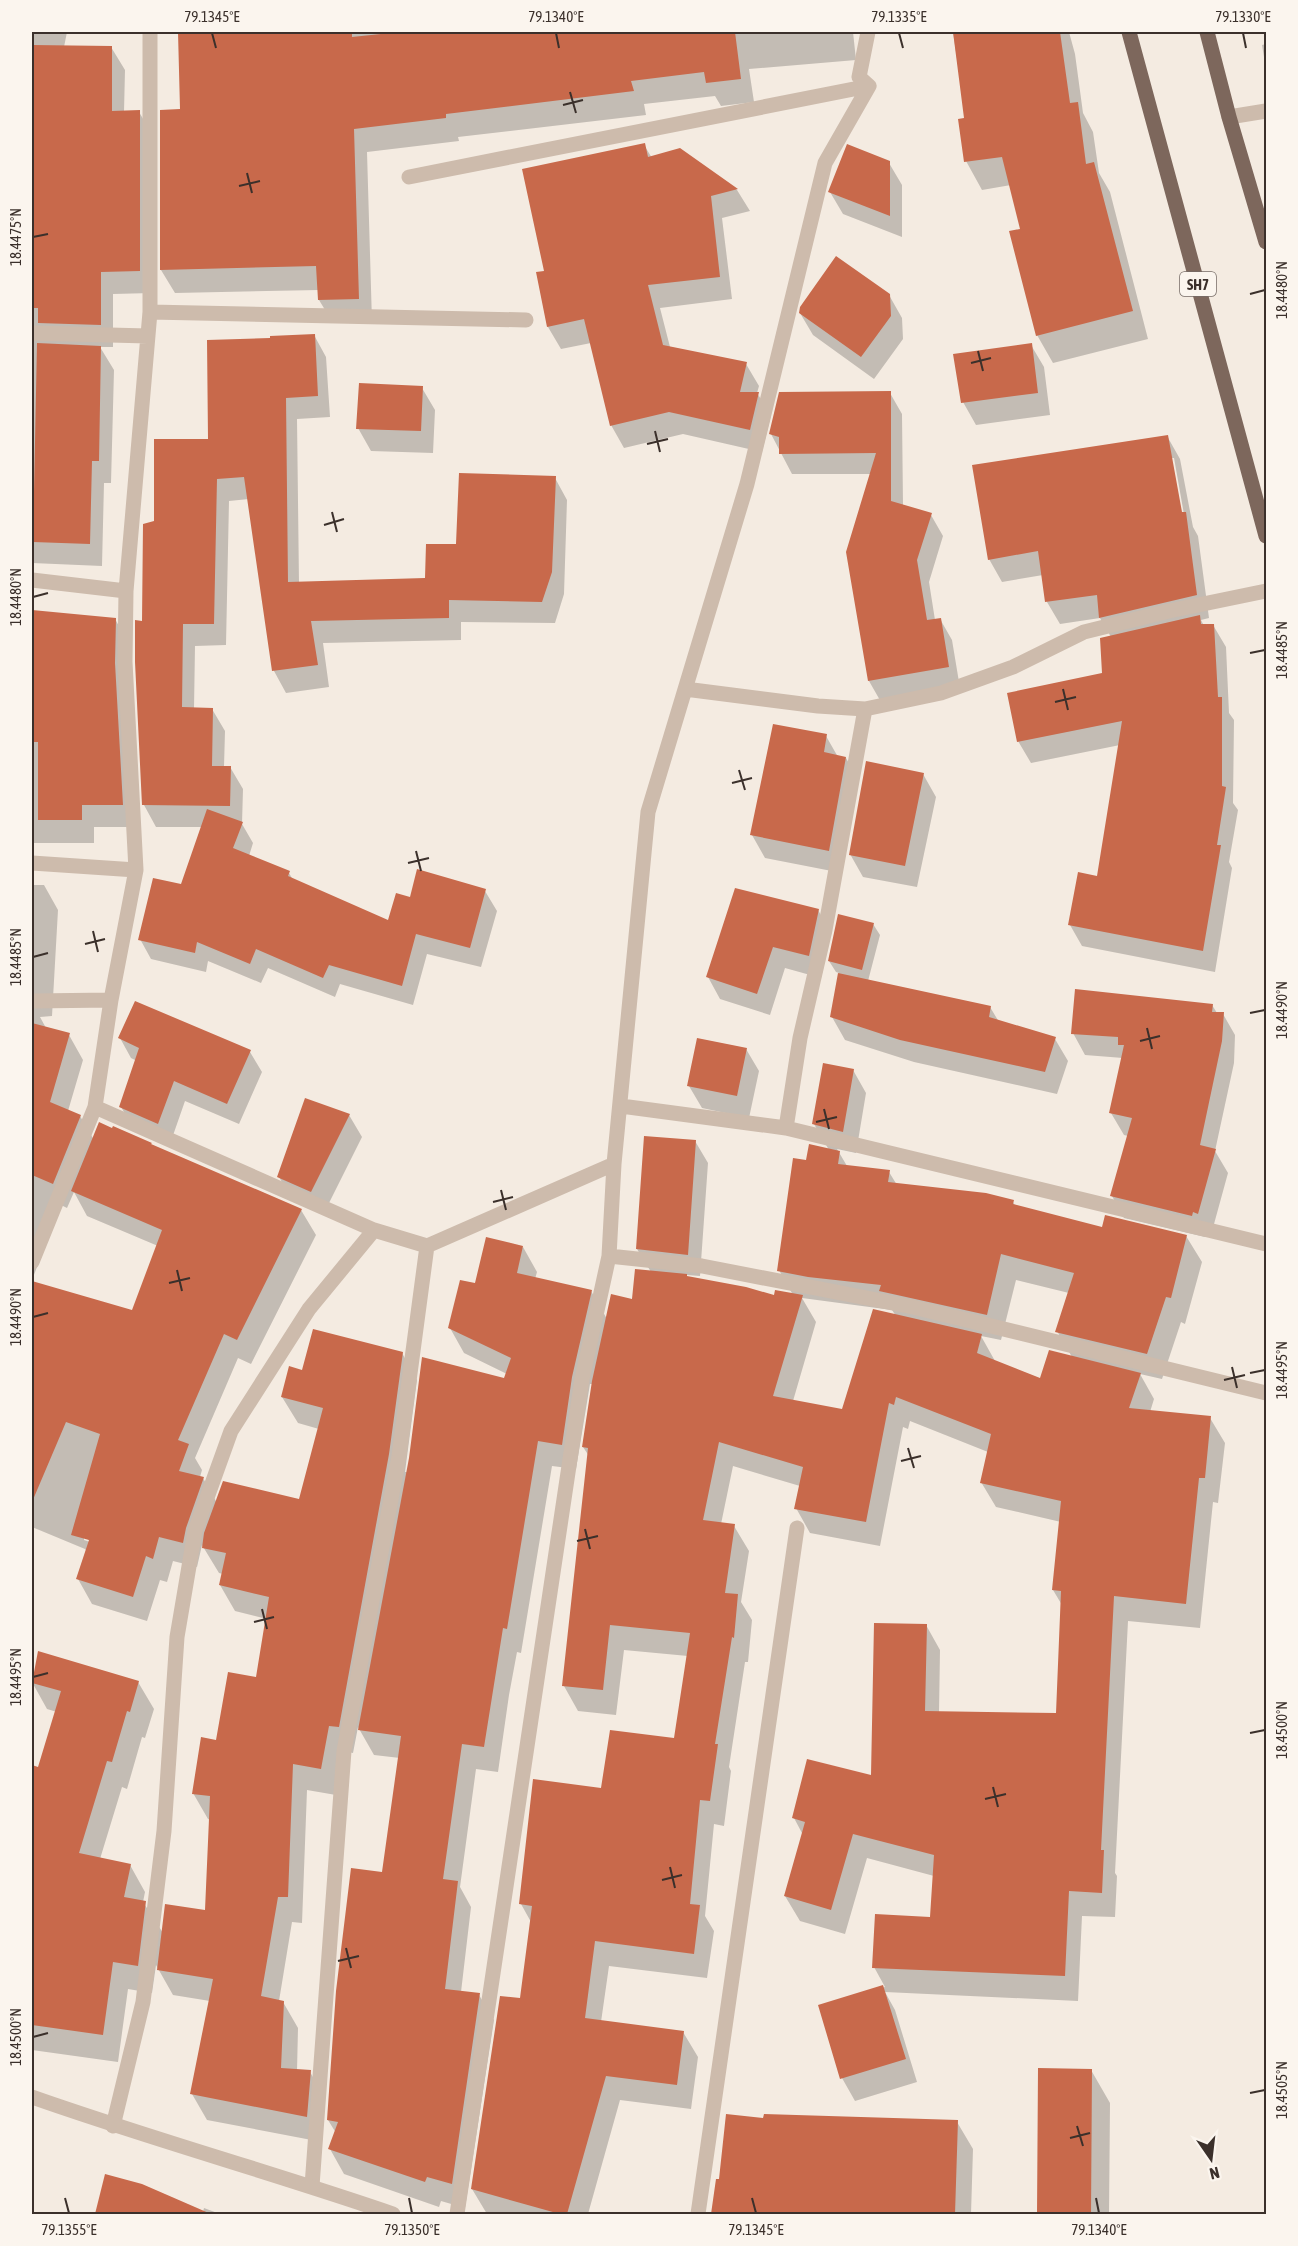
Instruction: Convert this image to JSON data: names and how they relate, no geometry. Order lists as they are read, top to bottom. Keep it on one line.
{"streets":{"main road":["SH7"]},"north":"bottom","coordinates":["79.1345°E","79.1340°E","79.1335°E","79.1330°E","18.4475°N","18.4480°N","18.4485°N","18.4490°N","18.4495°N","18.4500°N","18.4505°N","79.1355°E","79.1350°E"]}
